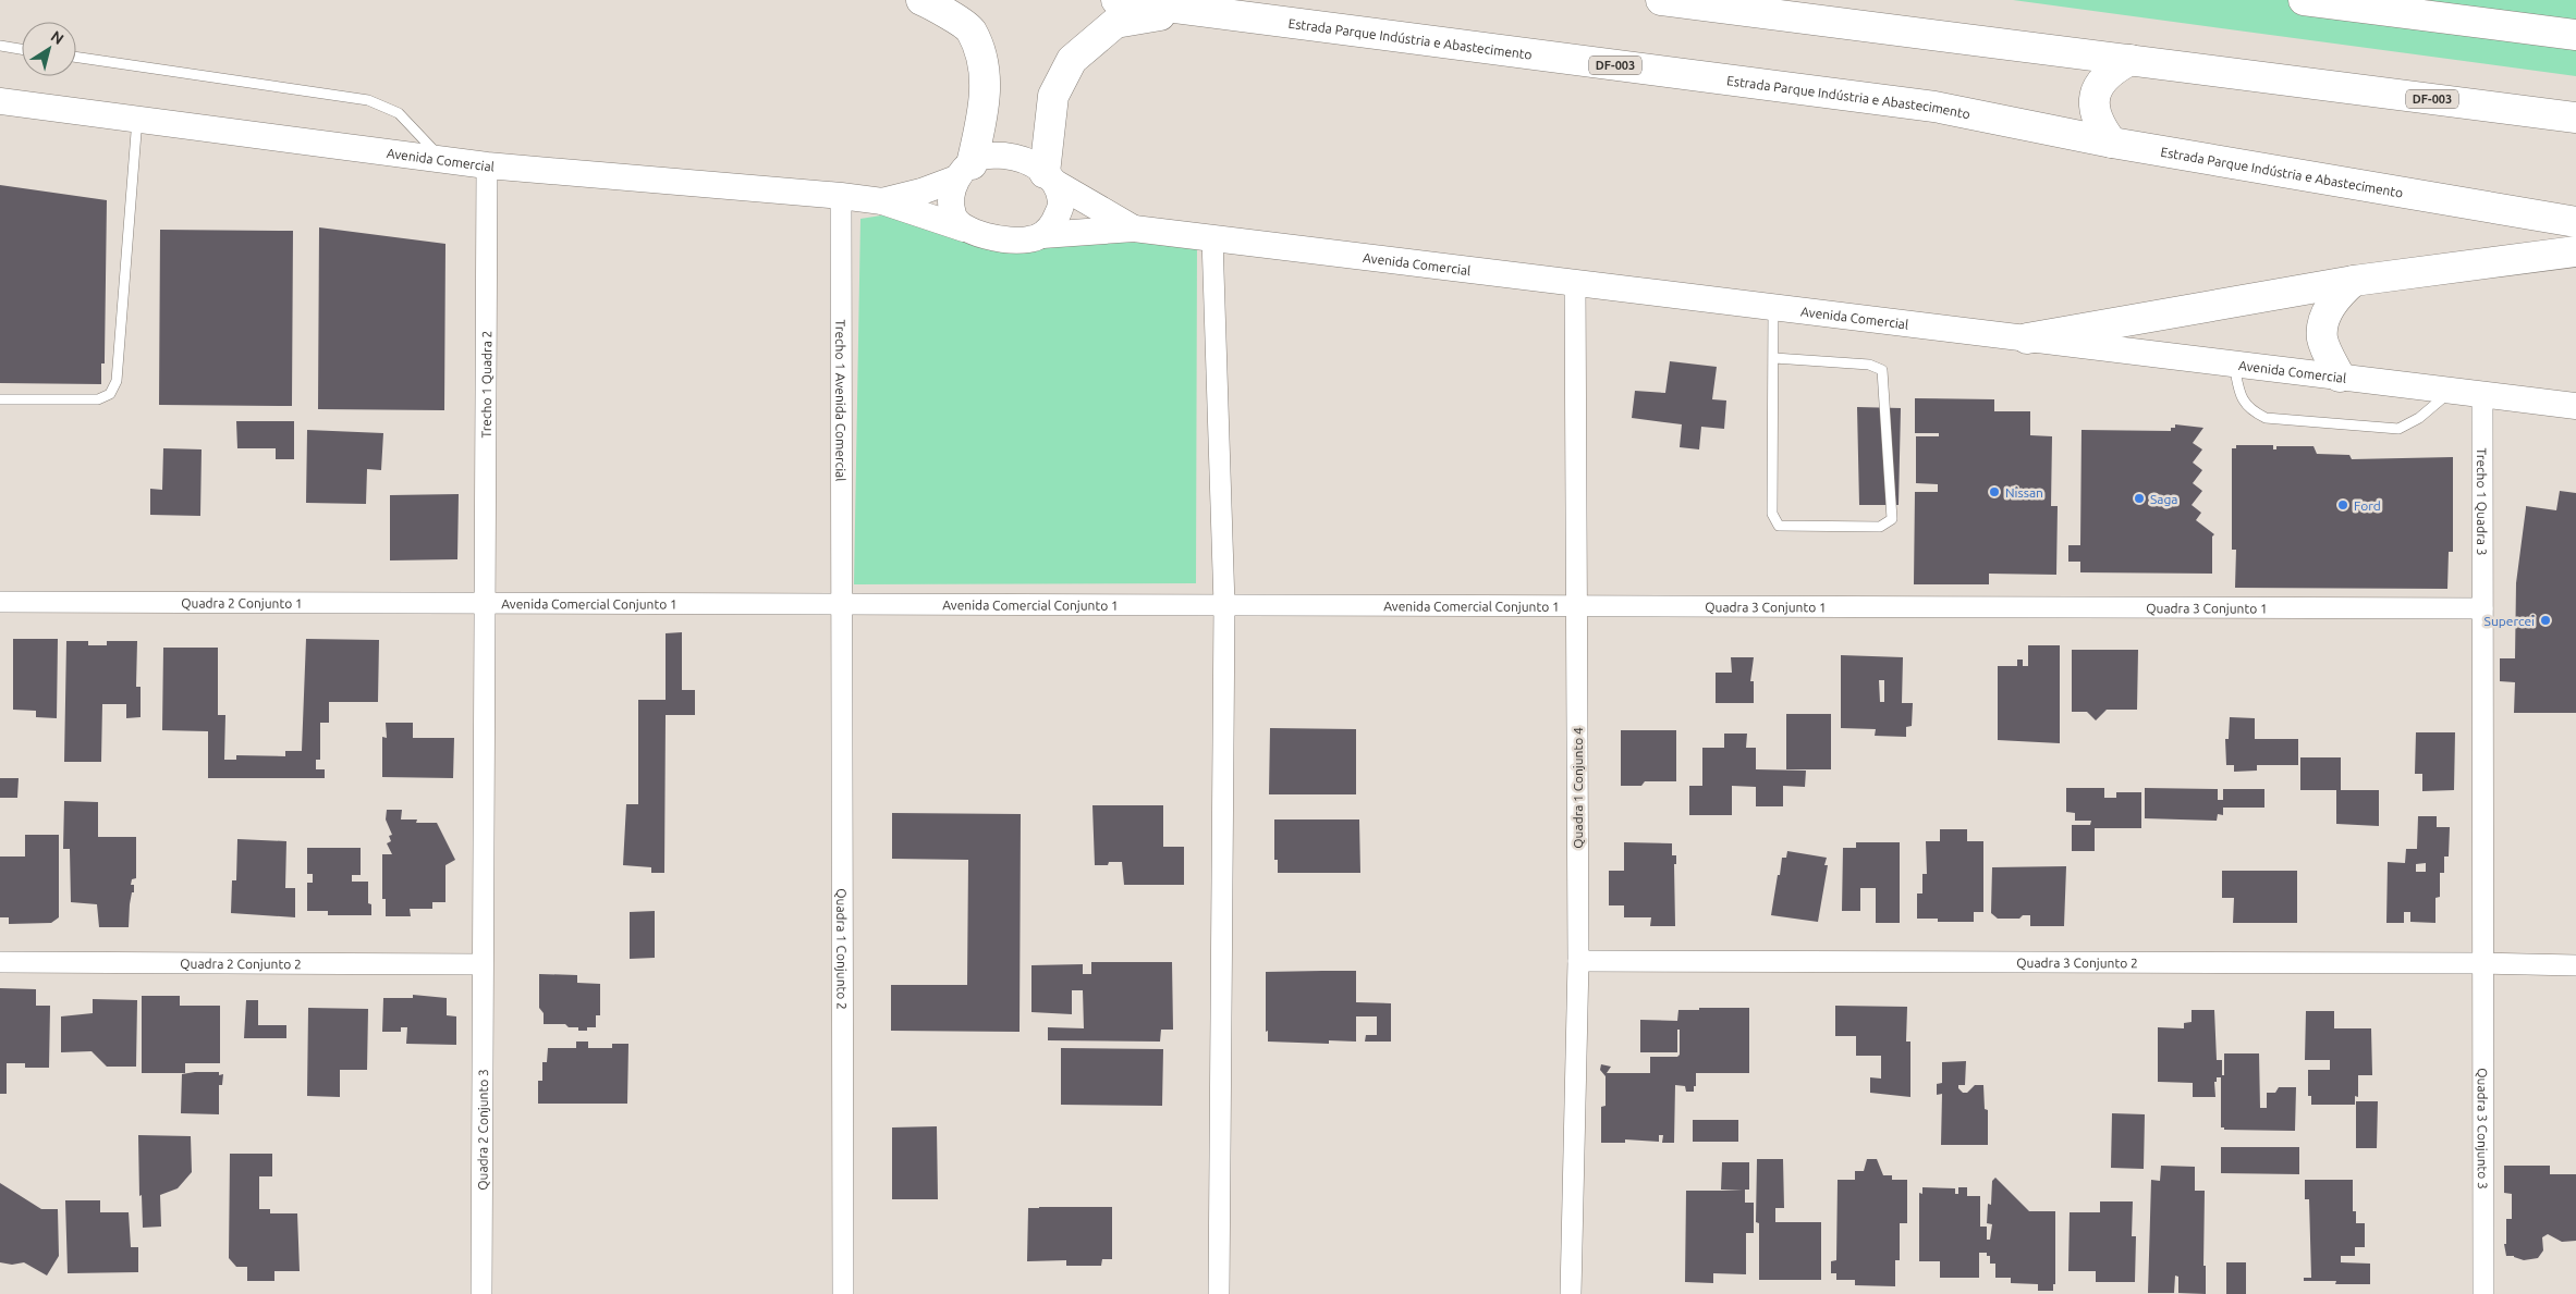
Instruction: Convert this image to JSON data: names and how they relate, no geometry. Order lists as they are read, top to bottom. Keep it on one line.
{"streets":{"main road":["Estrada Parque Indústria e Abastecimento","DF-003"],"street":["Avenida Comercial","Trecho 1 Quadra 2","Trecho 1 Avenida Comercial","Trecho 1 Quadra 3","Quadra 2 Conjunto 1","Avenida Comercial Conjunto 1","Quadra 3 Conjunto 1","Quadra 1 Conjunto 4","Quadra 1 Conjunto 2","Quadra 3 Conjunto 2","Quadra 2 Conjunto 2","Quadra 3 Conjunto 3","Quadra 2 Conjunto 3"]},"crossings":[["Avenida Comercial","Trecho 1 Quadra 2"],["Avenida Comercial","Trecho 1 Avenida Comercial"],["Avenida Comercial","Trecho 1 Quadra 3"],["Avenida Comercial","Quadra 1 Conjunto 4"],["Trecho 1 Quadra 2","Quadra 2 Conjunto 1"],["Trecho 1 Quadra 2","Avenida Comercial Conjunto 1"],["Trecho 1 Quadra 2","Quadra 2 Conjunto 2"],["Trecho 1 Quadra 2","Quadra 2 Conjunto 3"],["Trecho 1 Avenida Comercial","Avenida Comercial Conjunto 1"],["Trecho 1 Avenida Comercial","Quadra 1 Conjunto 2"],["Trecho 1 Quadra 3","Quadra 3 Conjunto 1"],["Quadra 2 Conjunto 1","Avenida Comercial Conjunto 1"],["Avenida Comercial Conjunto 1","Quadra 3 Conjunto 1"],["Avenida Comercial Conjunto 1","Quadra 1 Conjunto 4"],["Avenida Comercial Conjunto 1","Quadra 1 Conjunto 2"],["Quadra 3 Conjunto 1","Quadra 1 Conjunto 4"],["Quadra 1 Conjunto 4","Quadra 3 Conjunto 2"],["Quadra 3 Conjunto 2","Quadra 3 Conjunto 3"],["Quadra 2 Conjunto 2","Quadra 2 Conjunto 3"]],"places":["Nissan","Saga","Ford","Supercei"],"north":"top right"}
